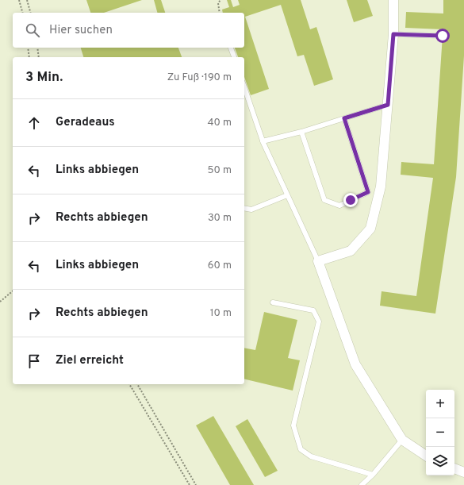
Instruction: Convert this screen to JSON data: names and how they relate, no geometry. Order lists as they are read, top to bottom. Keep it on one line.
{"page":{"search":"Hier suchen","heading":["3 Min.","Zu Fuß · 190 m"],"list":[["Geradeaus","40 m"],["Links abbiegen","50 m"],["Rechts abbiegen","30 m"],["Links abbiegen","60 m"],["Rechts abbiegen","10 m"],"Ziel erreicht"],"map_buttons":["+","−"]}}
